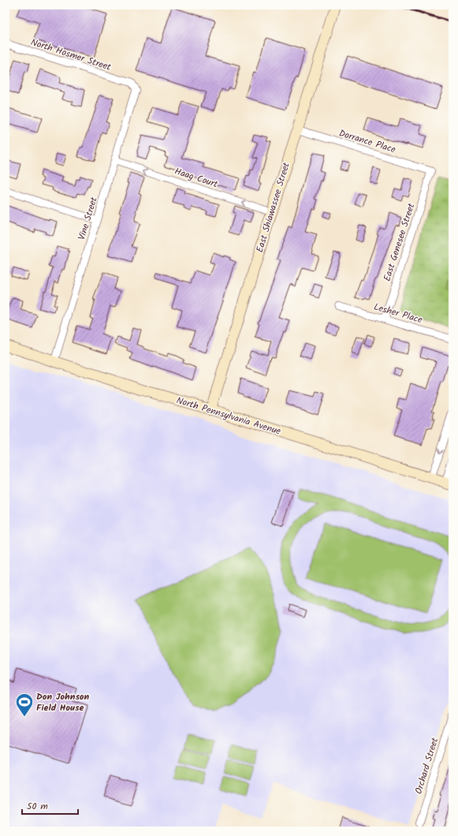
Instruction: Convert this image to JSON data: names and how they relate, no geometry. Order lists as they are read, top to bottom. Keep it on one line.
{"streets":{"main road":["East Shiawassee Street","North Pennsylvania Avenue"],"street":["North Hosmer Street","Dorrance Place","Haag Court","Vine Street","East Genesee Street","Lesher Place","Orchard Street"]},"crossings":[["North Hosmer Street","Vine Street"],["Dorrance Place","East Shiawassee Street"],["Dorrance Place","East Genesee Street"],["Haag Court","East Shiawassee Street"],["Haag Court","Vine Street"],["East Shiawassee Street","North Pennsylvania Avenue"],["Vine Street","North Pennsylvania Avenue"],["East Genesee Street","Lesher Place"]],"one_way":["Haag Court"],"places":{"sports":["Don Johnson Field House"]},"scale_bar":"50 m"}
